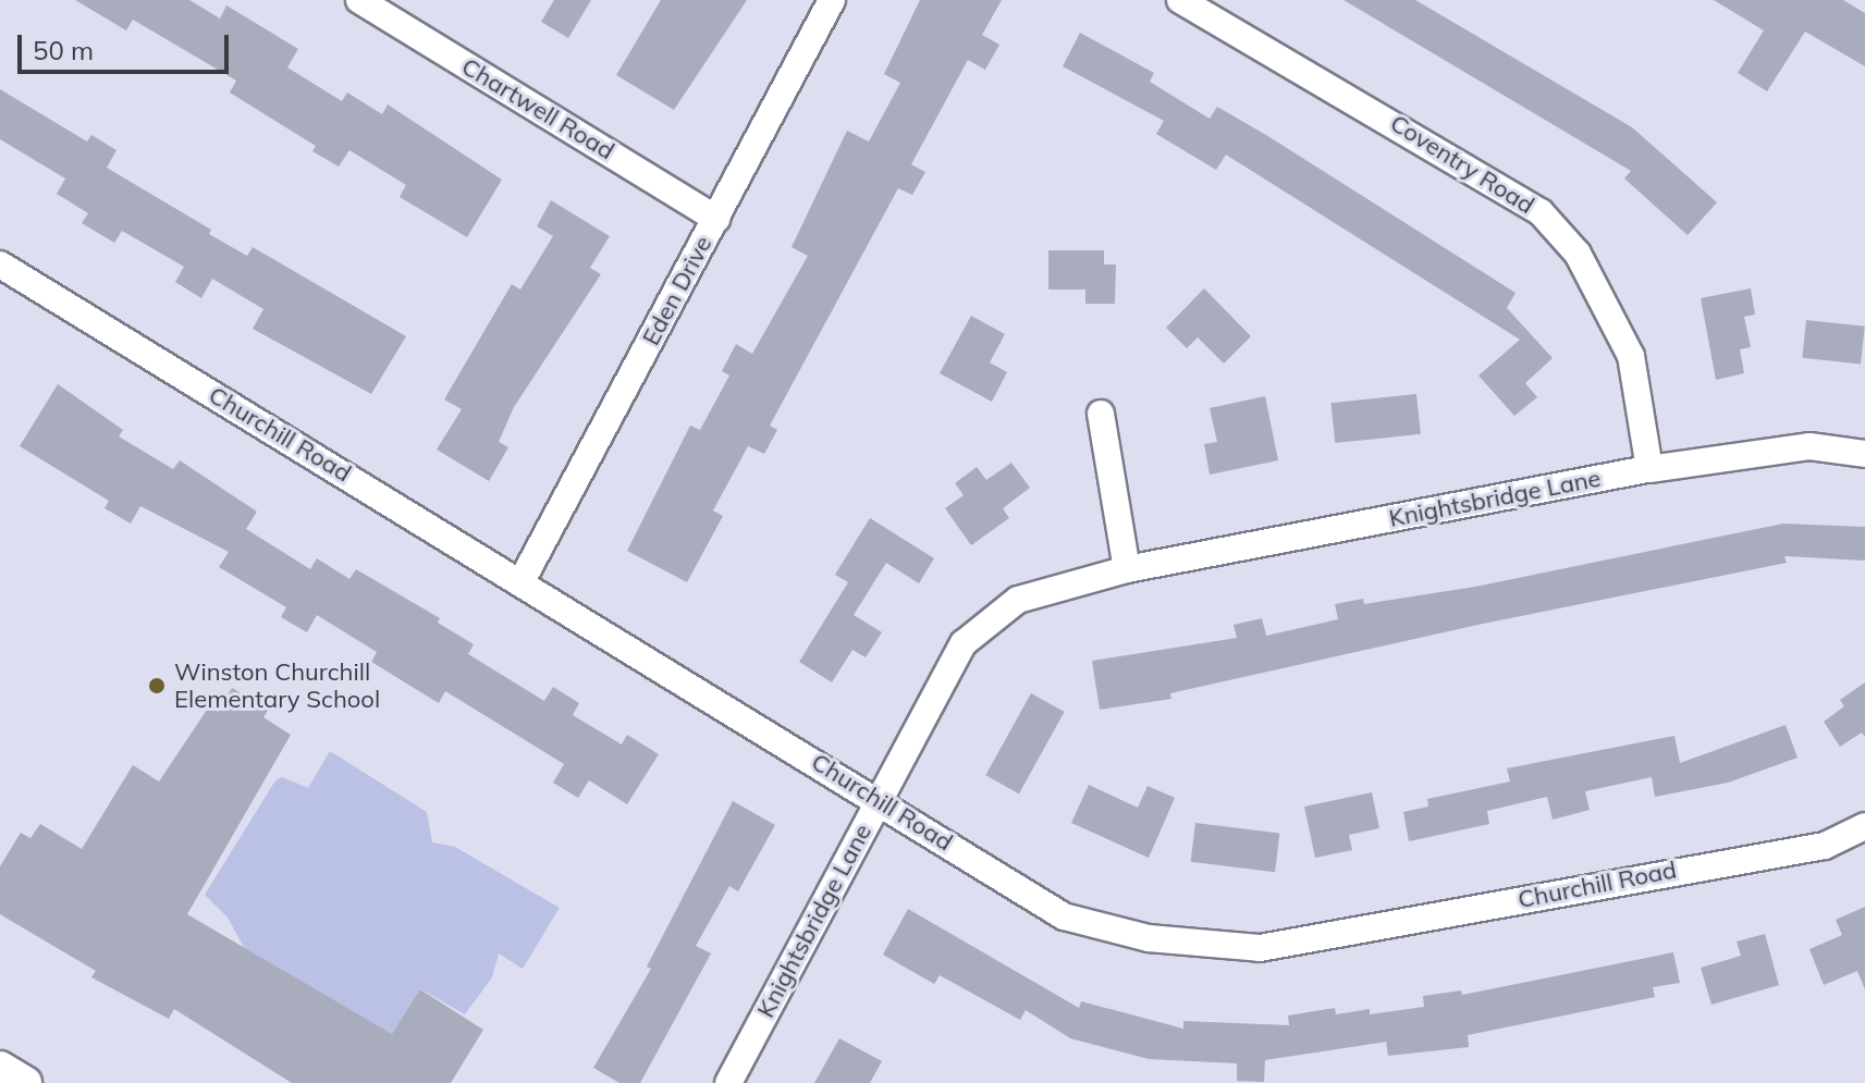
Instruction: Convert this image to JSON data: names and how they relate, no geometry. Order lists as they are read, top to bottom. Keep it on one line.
{"streets":{"street":["Chartwell Road","Coventry Road","Eden Drive","Churchill Road","Knightsbridge Lane"]},"crossings":[["Chartwell Road","Eden Drive"],["Coventry Road","Knightsbridge Lane"],["Eden Drive","Churchill Road"],["Churchill Road","Knightsbridge Lane"]],"places":["Winston Churchill Elementary School"],"scale_bar":"50 m"}
